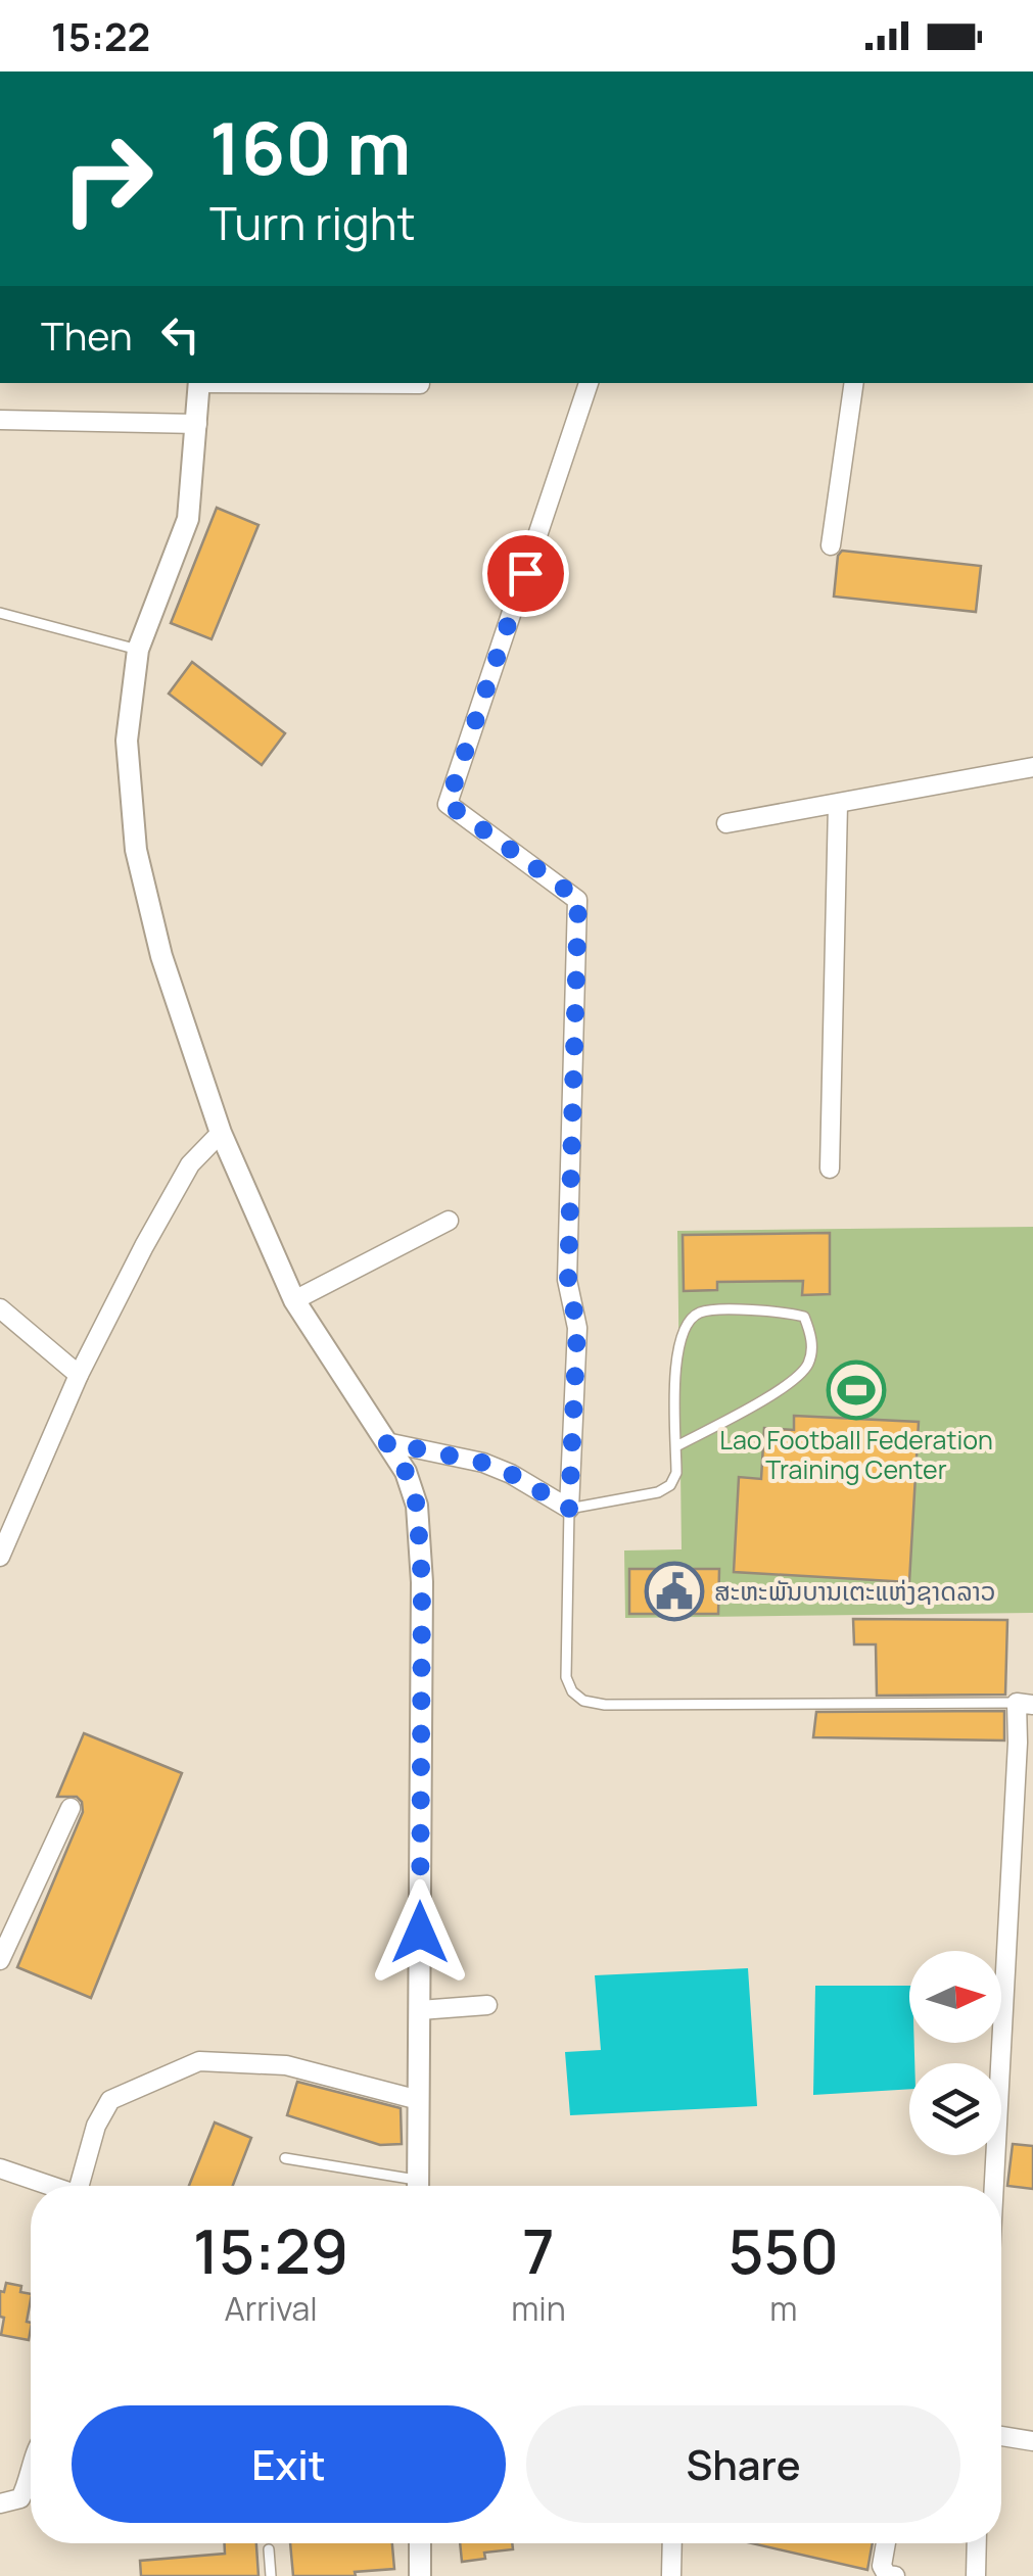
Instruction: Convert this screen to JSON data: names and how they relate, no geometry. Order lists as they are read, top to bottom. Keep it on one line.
{"places":{"sports":["Lao Football Federation Training Center"],"public building":["ສະຫະພັນບານເຕະແຫ່ງຊາດລາວ"]},"north":"right","page":{"status":"15:22","turn":["160 m","Turn right"],"then":"Then","eta":["15:29","Arrival","7","min","550","m"],"buttons":["Exit","Share"]}}
